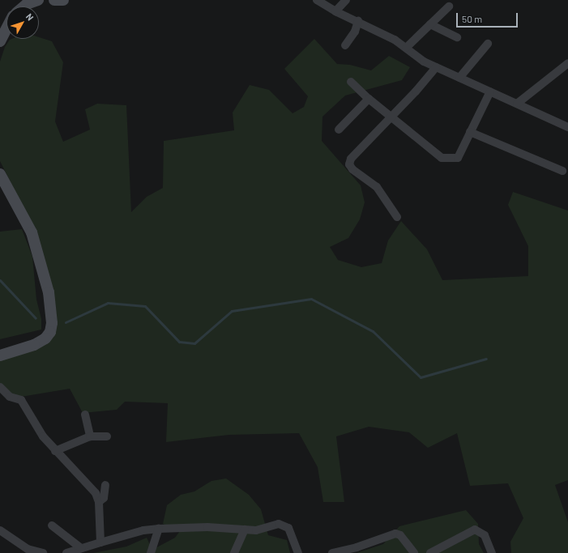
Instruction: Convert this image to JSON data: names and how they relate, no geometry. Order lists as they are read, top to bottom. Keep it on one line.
{"scale_bar":"50 m","north":"top right"}
